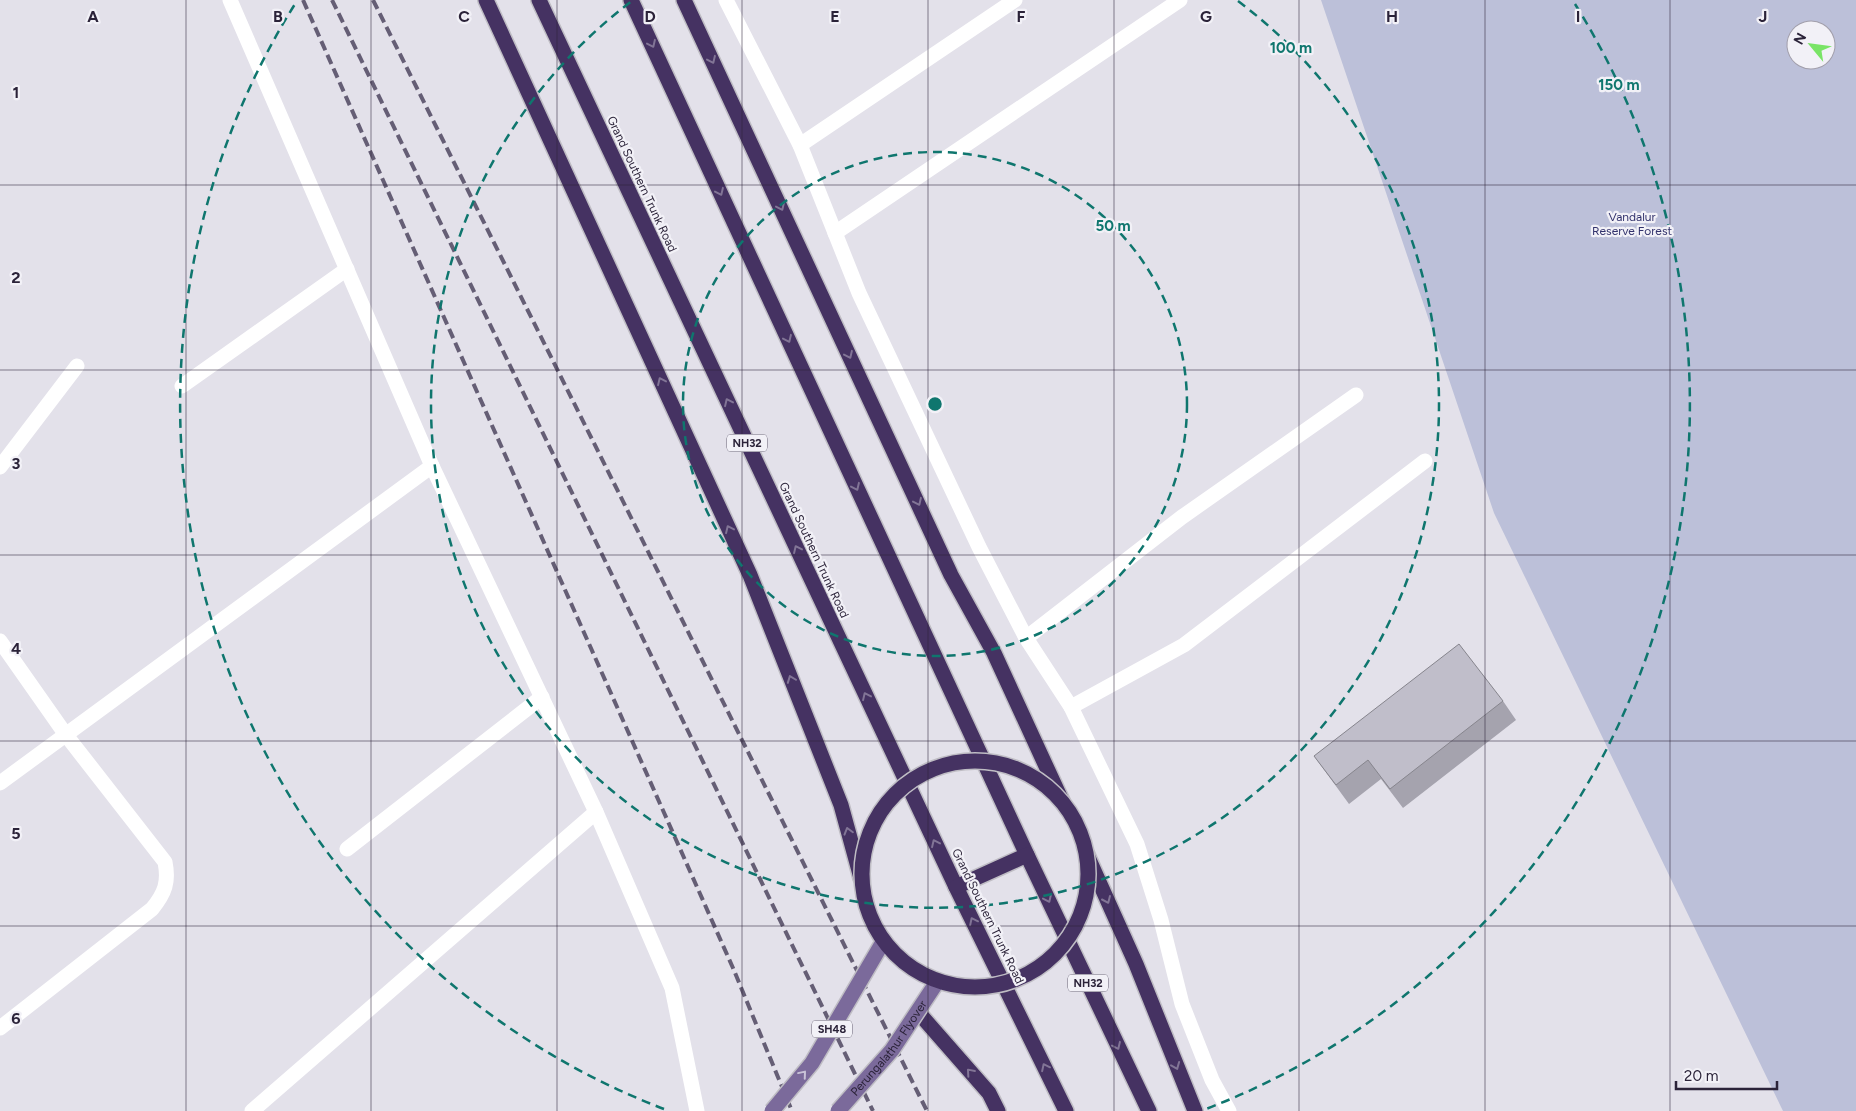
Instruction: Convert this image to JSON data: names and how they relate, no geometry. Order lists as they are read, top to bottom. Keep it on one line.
{"streets":{"highway":["Grand Southern Trunk Road","NH32"],"main road":["SH48","Perungalathur Flyover"]},"parks":["Vandalur Reserve Forest"],"scale_bar":"20 m","north":"top left","grid":{"columns":["A","B","C","D","E","F","G","H","I","J"],"rows":["1","2","3","4","5","6"]},"rings":["100 m","150 m","50 m"]}
